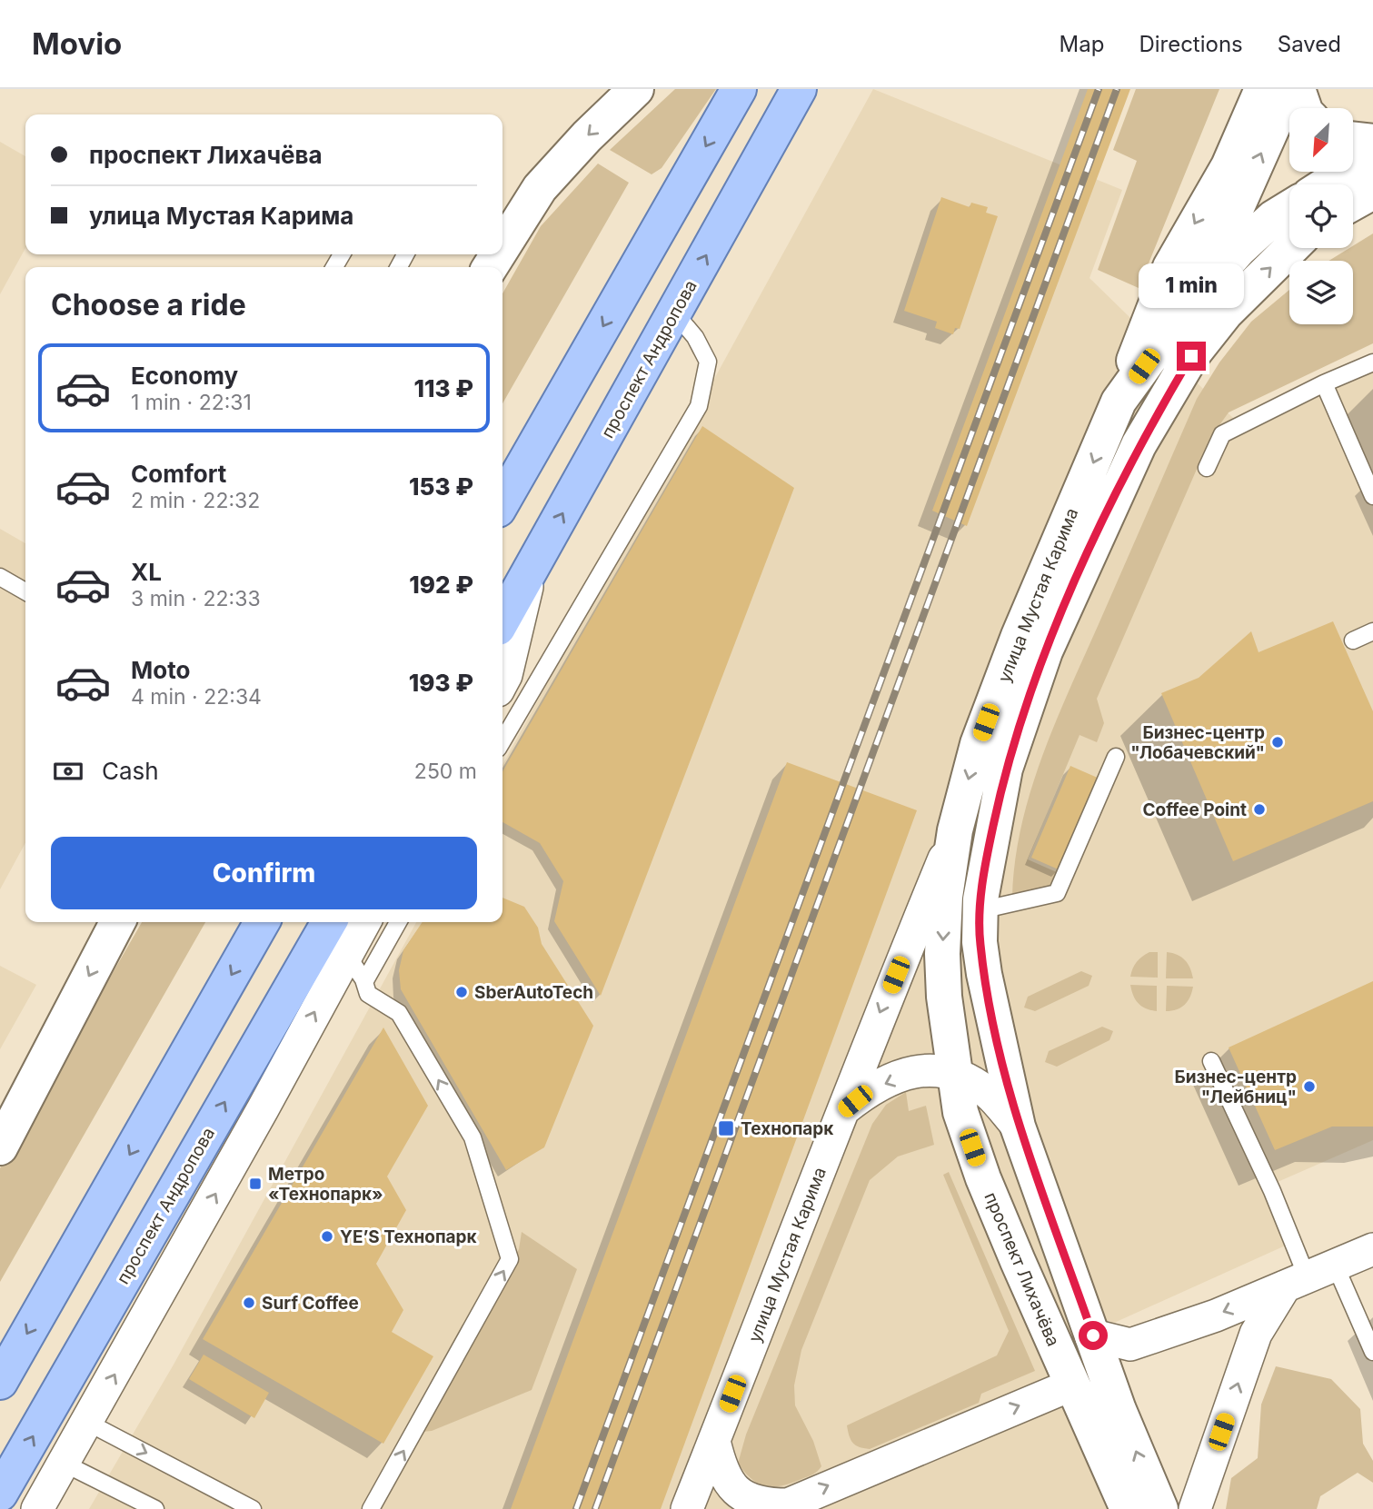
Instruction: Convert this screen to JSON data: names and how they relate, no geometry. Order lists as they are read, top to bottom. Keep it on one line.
{"streets":{"main road":["проспект Андропова"],"street":["улица Мустая Карима","проспект Лихачёва"]},"crossings":[["улица Мустая Карима","проспект Лихачёва"]],"places":{"other":["Бизнес-центр \"Лобачевский\"","Coffee Point","SberAutoTech","Бизнес-центр \"Лейбниц\"","YE’S Технопарк","Surf Coffee"],"transit":["Технопарк","Метро «Технопарк»"]},"north":"bottom left","page":{"header":"Movio","nav":["Map","Directions","Saved"],"banner":["проспект Лихачёва","улица Мустая Карима"],"bubble":"1 min","heading":"Choose a ride","list":[{"name":"Economy","note":"1 min · 22:31","value":"113 ₽"},{"name":"Comfort","note":"2 min · 22:32","value":"153 ₽"},{"name":"XL","note":"3 min · 22:33","value":"192 ₽"},{"name":"Moto","note":"4 min · 22:34","value":"193 ₽"}],"pay":["Cash","250 m"],"buttons":"Confirm"}}
